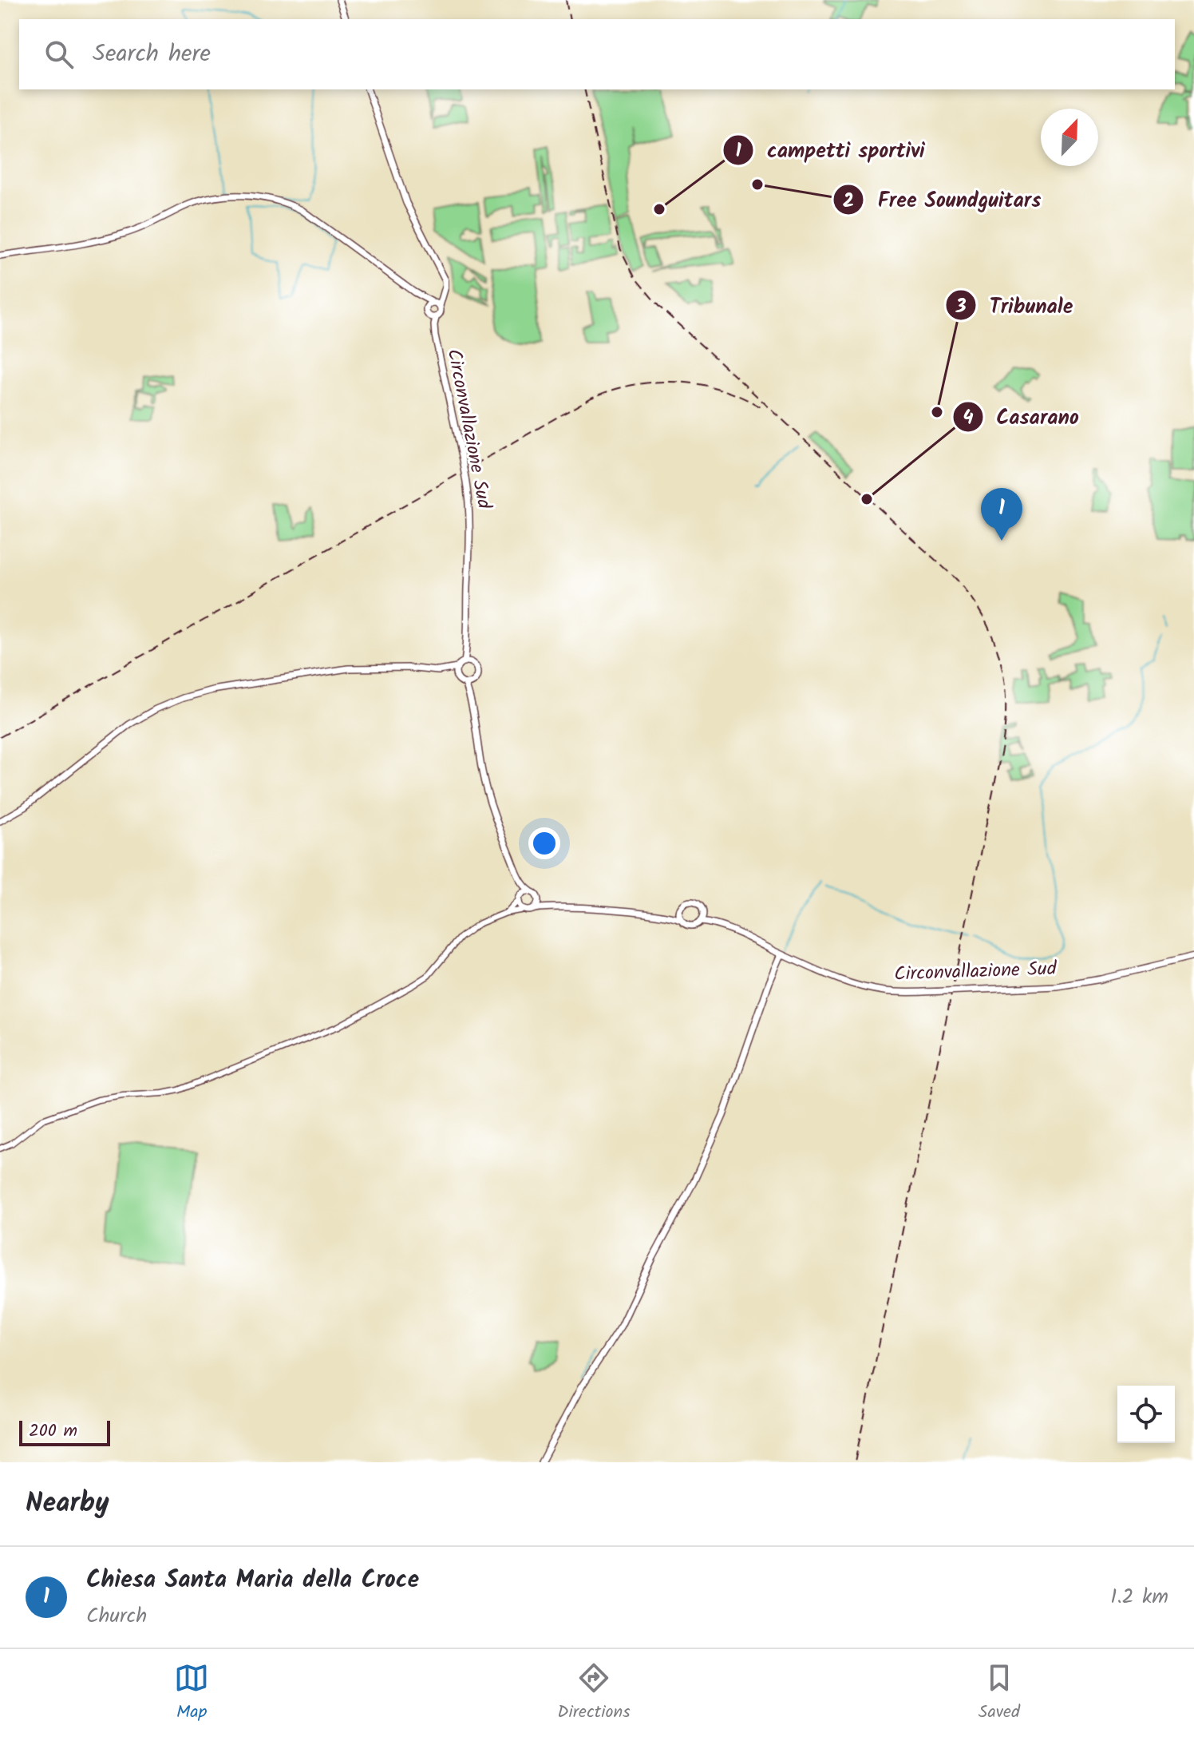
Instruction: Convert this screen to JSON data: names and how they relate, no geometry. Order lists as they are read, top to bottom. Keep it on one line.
{"streets":{"main road":["Circonvallazione Sud"]},"places":["Free Soundguitars","campetti sportivi","Tribunale","Casarano"],"scale_bar":"200 m","north":"top right","page":{"search":"Search here","pins":"1","scale":"200 m","heading":"Nearby","list":[{"mark":"1","name":"Chiesa Santa Maria della Croce","note":"Church","value":"1.2 km"}],"nav":["Map","Directions","Saved"]}}
